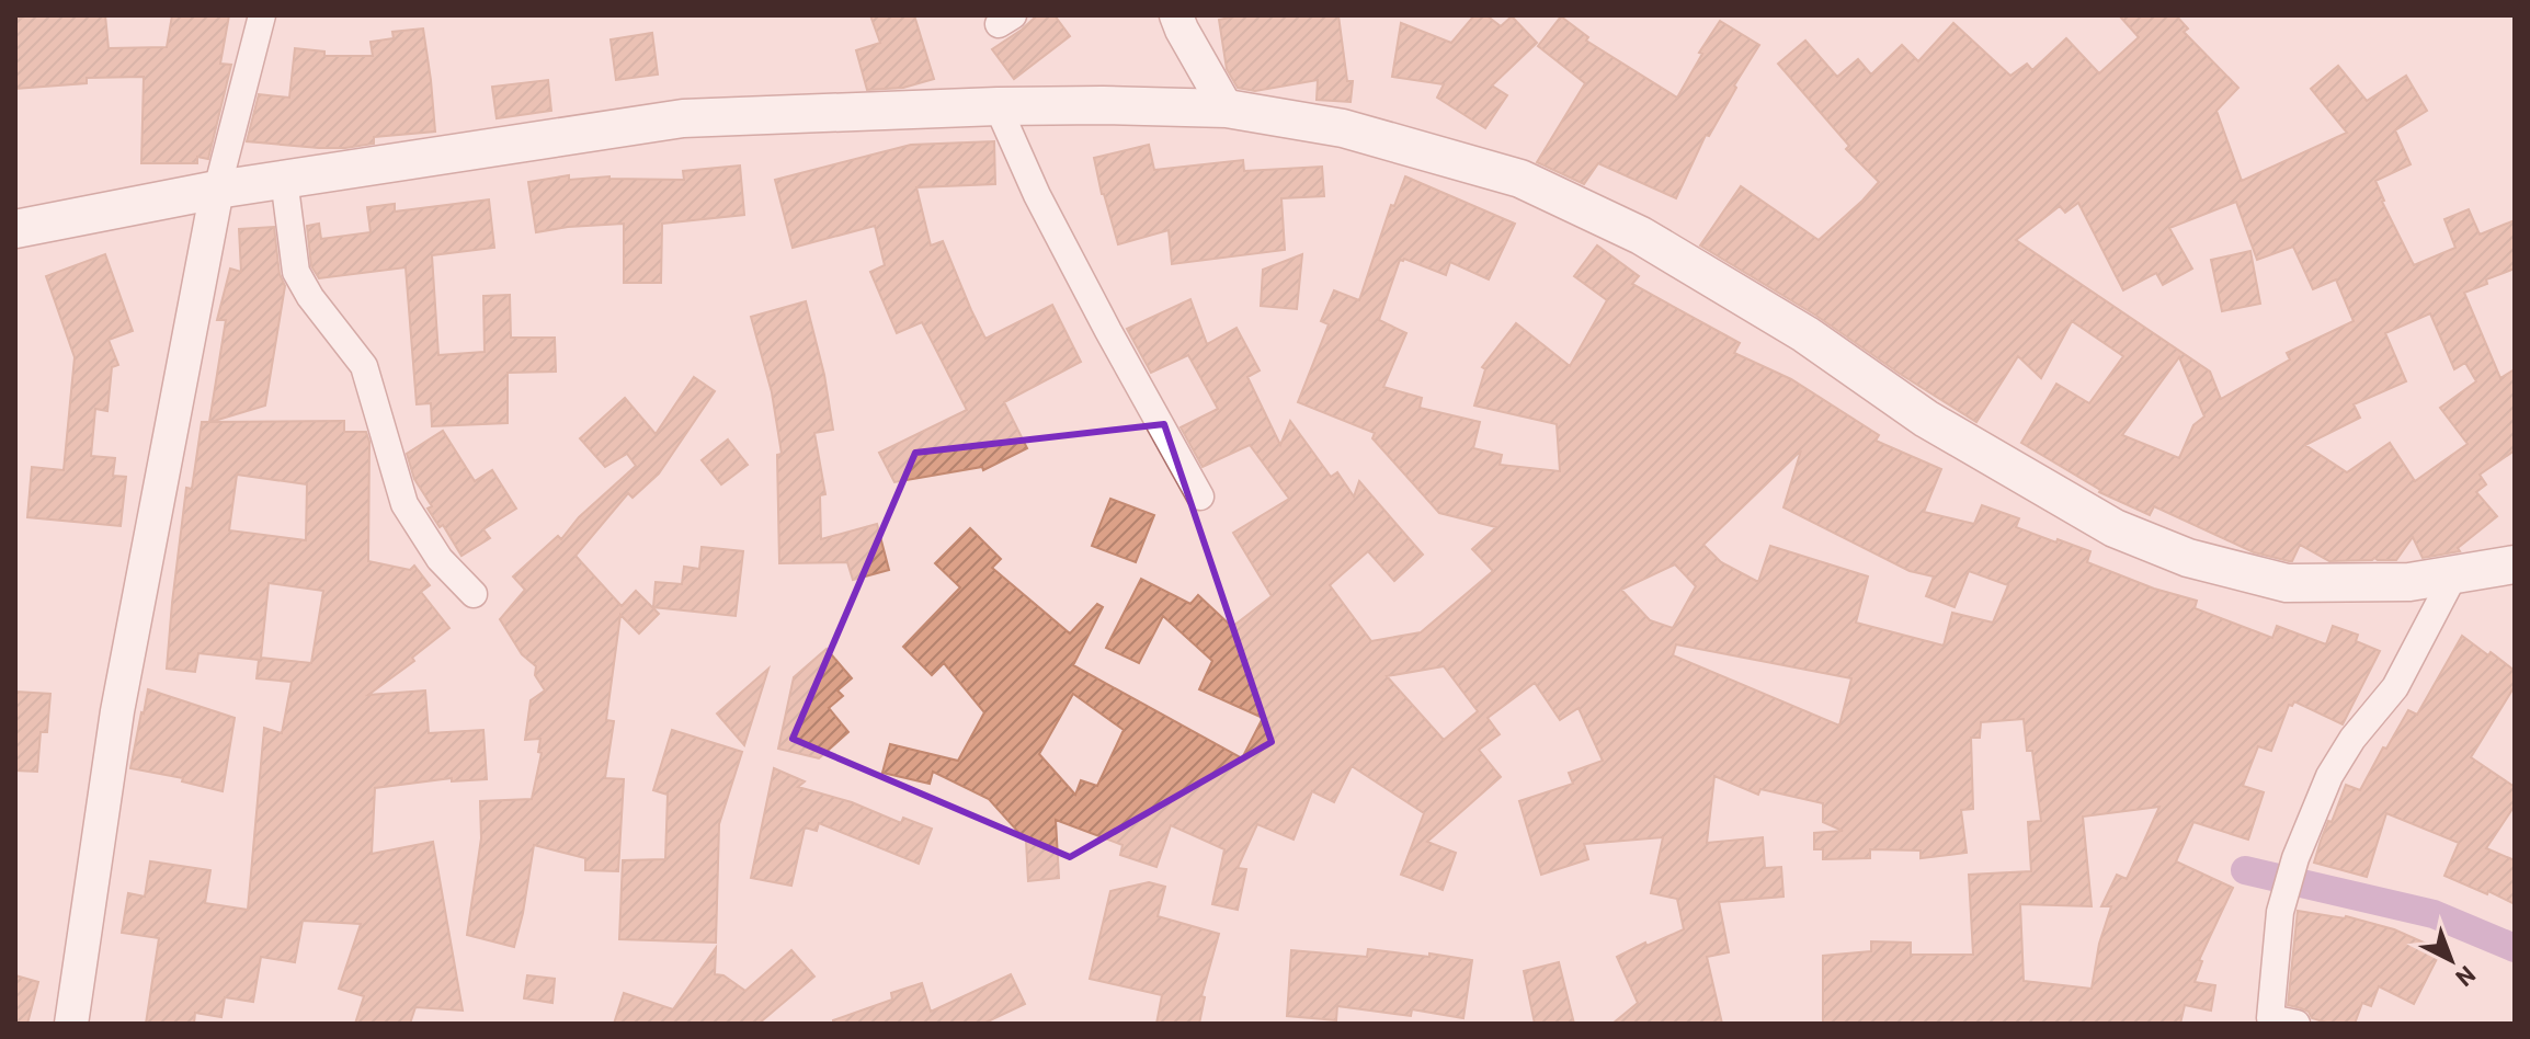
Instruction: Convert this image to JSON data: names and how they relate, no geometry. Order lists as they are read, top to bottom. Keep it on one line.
{"north":"bottom right"}
